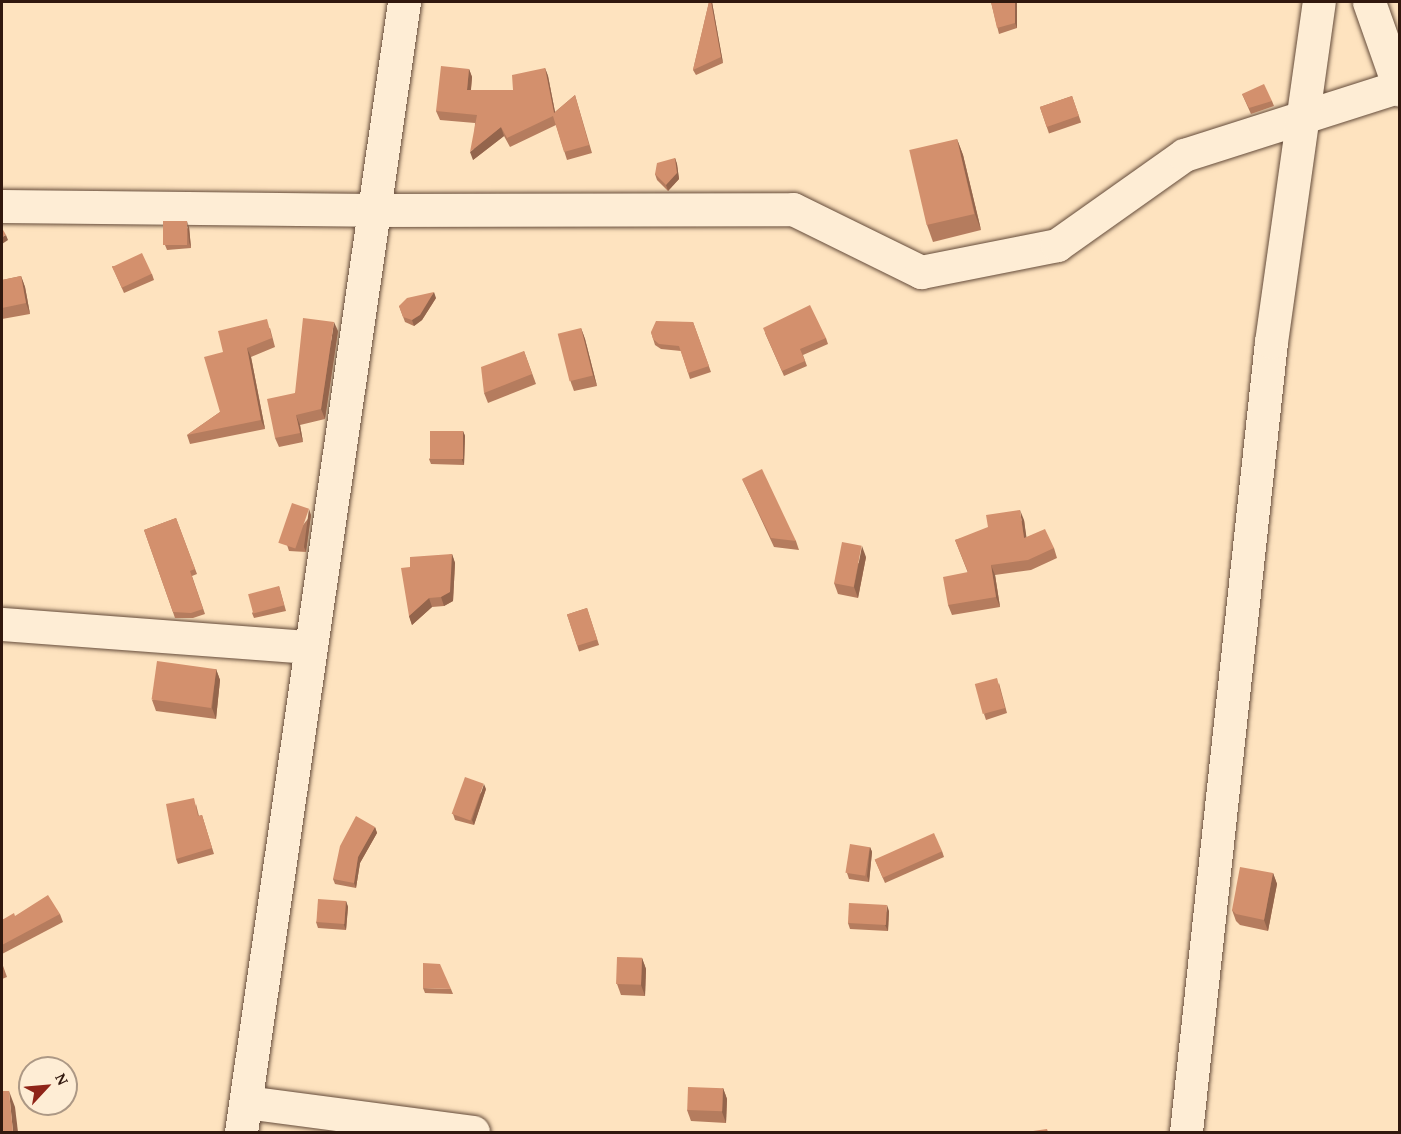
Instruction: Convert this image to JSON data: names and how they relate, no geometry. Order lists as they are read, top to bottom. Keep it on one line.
{"north":"top right"}
